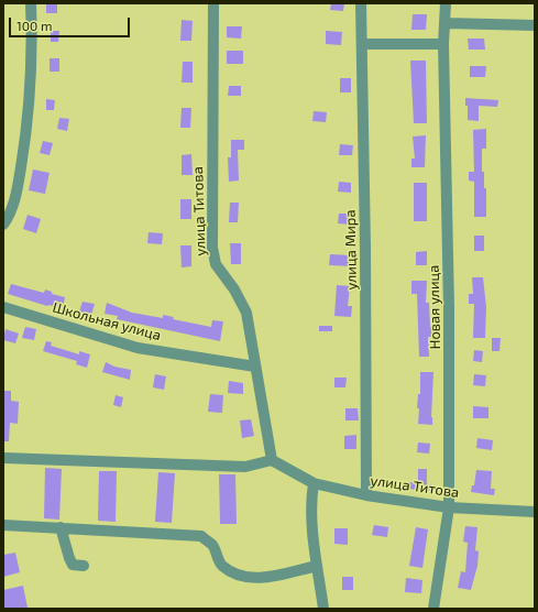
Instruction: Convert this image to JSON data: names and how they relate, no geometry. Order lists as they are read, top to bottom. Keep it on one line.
{"streets":{"street":["улица Титова","улица Мира","Новая улица","Школьная улица"]},"crossings":[["улица Титова","улица Мира"],["улица Титова","Новая улица"],["улица Титова","Школьная улица"]],"scale_bar":"100 m"}
